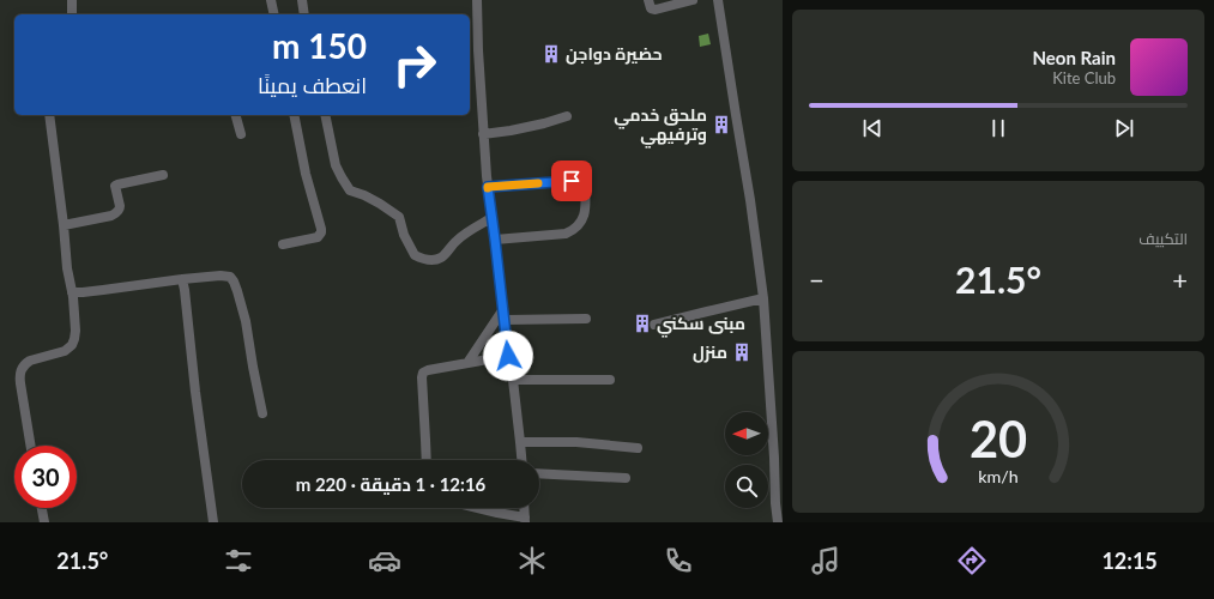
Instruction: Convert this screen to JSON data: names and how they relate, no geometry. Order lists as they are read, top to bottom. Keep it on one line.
{"places":{"building":["حضيرة دواجن","ملحق خدمي وترفيهي","مبنى سكني","منزل"]},"north":"left","page":{"turn":["150 m","انعطف يمينًا"],"song":["Neon Rain","Kite Club"],"tile":"التكييف","heat":["−","21.5°","+"],"limit":"30","trip":"12:16 · 1 دقيقة · 220 m","tabs":["12:15","21.5°"],"gauge":["20","km/h"]}}
